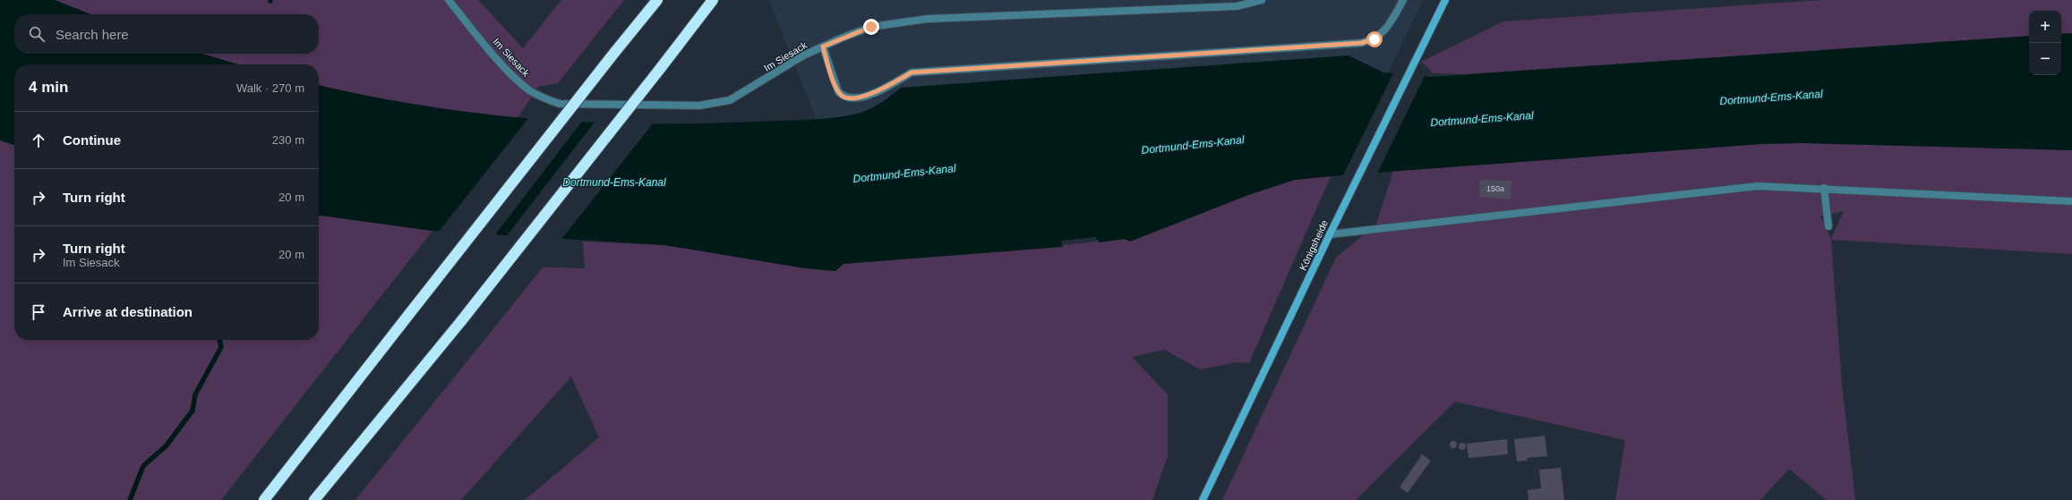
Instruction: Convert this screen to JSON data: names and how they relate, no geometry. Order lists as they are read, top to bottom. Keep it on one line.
{"streets":{"main road":["Königsheide"],"street":["Im Siesack"]},"water":["Dortmund-Ems-Kanal"],"house_numbers":["150a"],"page":{"map_buttons":["+","−"],"search":"Search here","heading":["4 min","Walk · 270 m"],"list":[["Continue","230 m"],["Turn right","20 m"],["Turn right","Im Siesack","20 m"],"Arrive at destination"]}}
